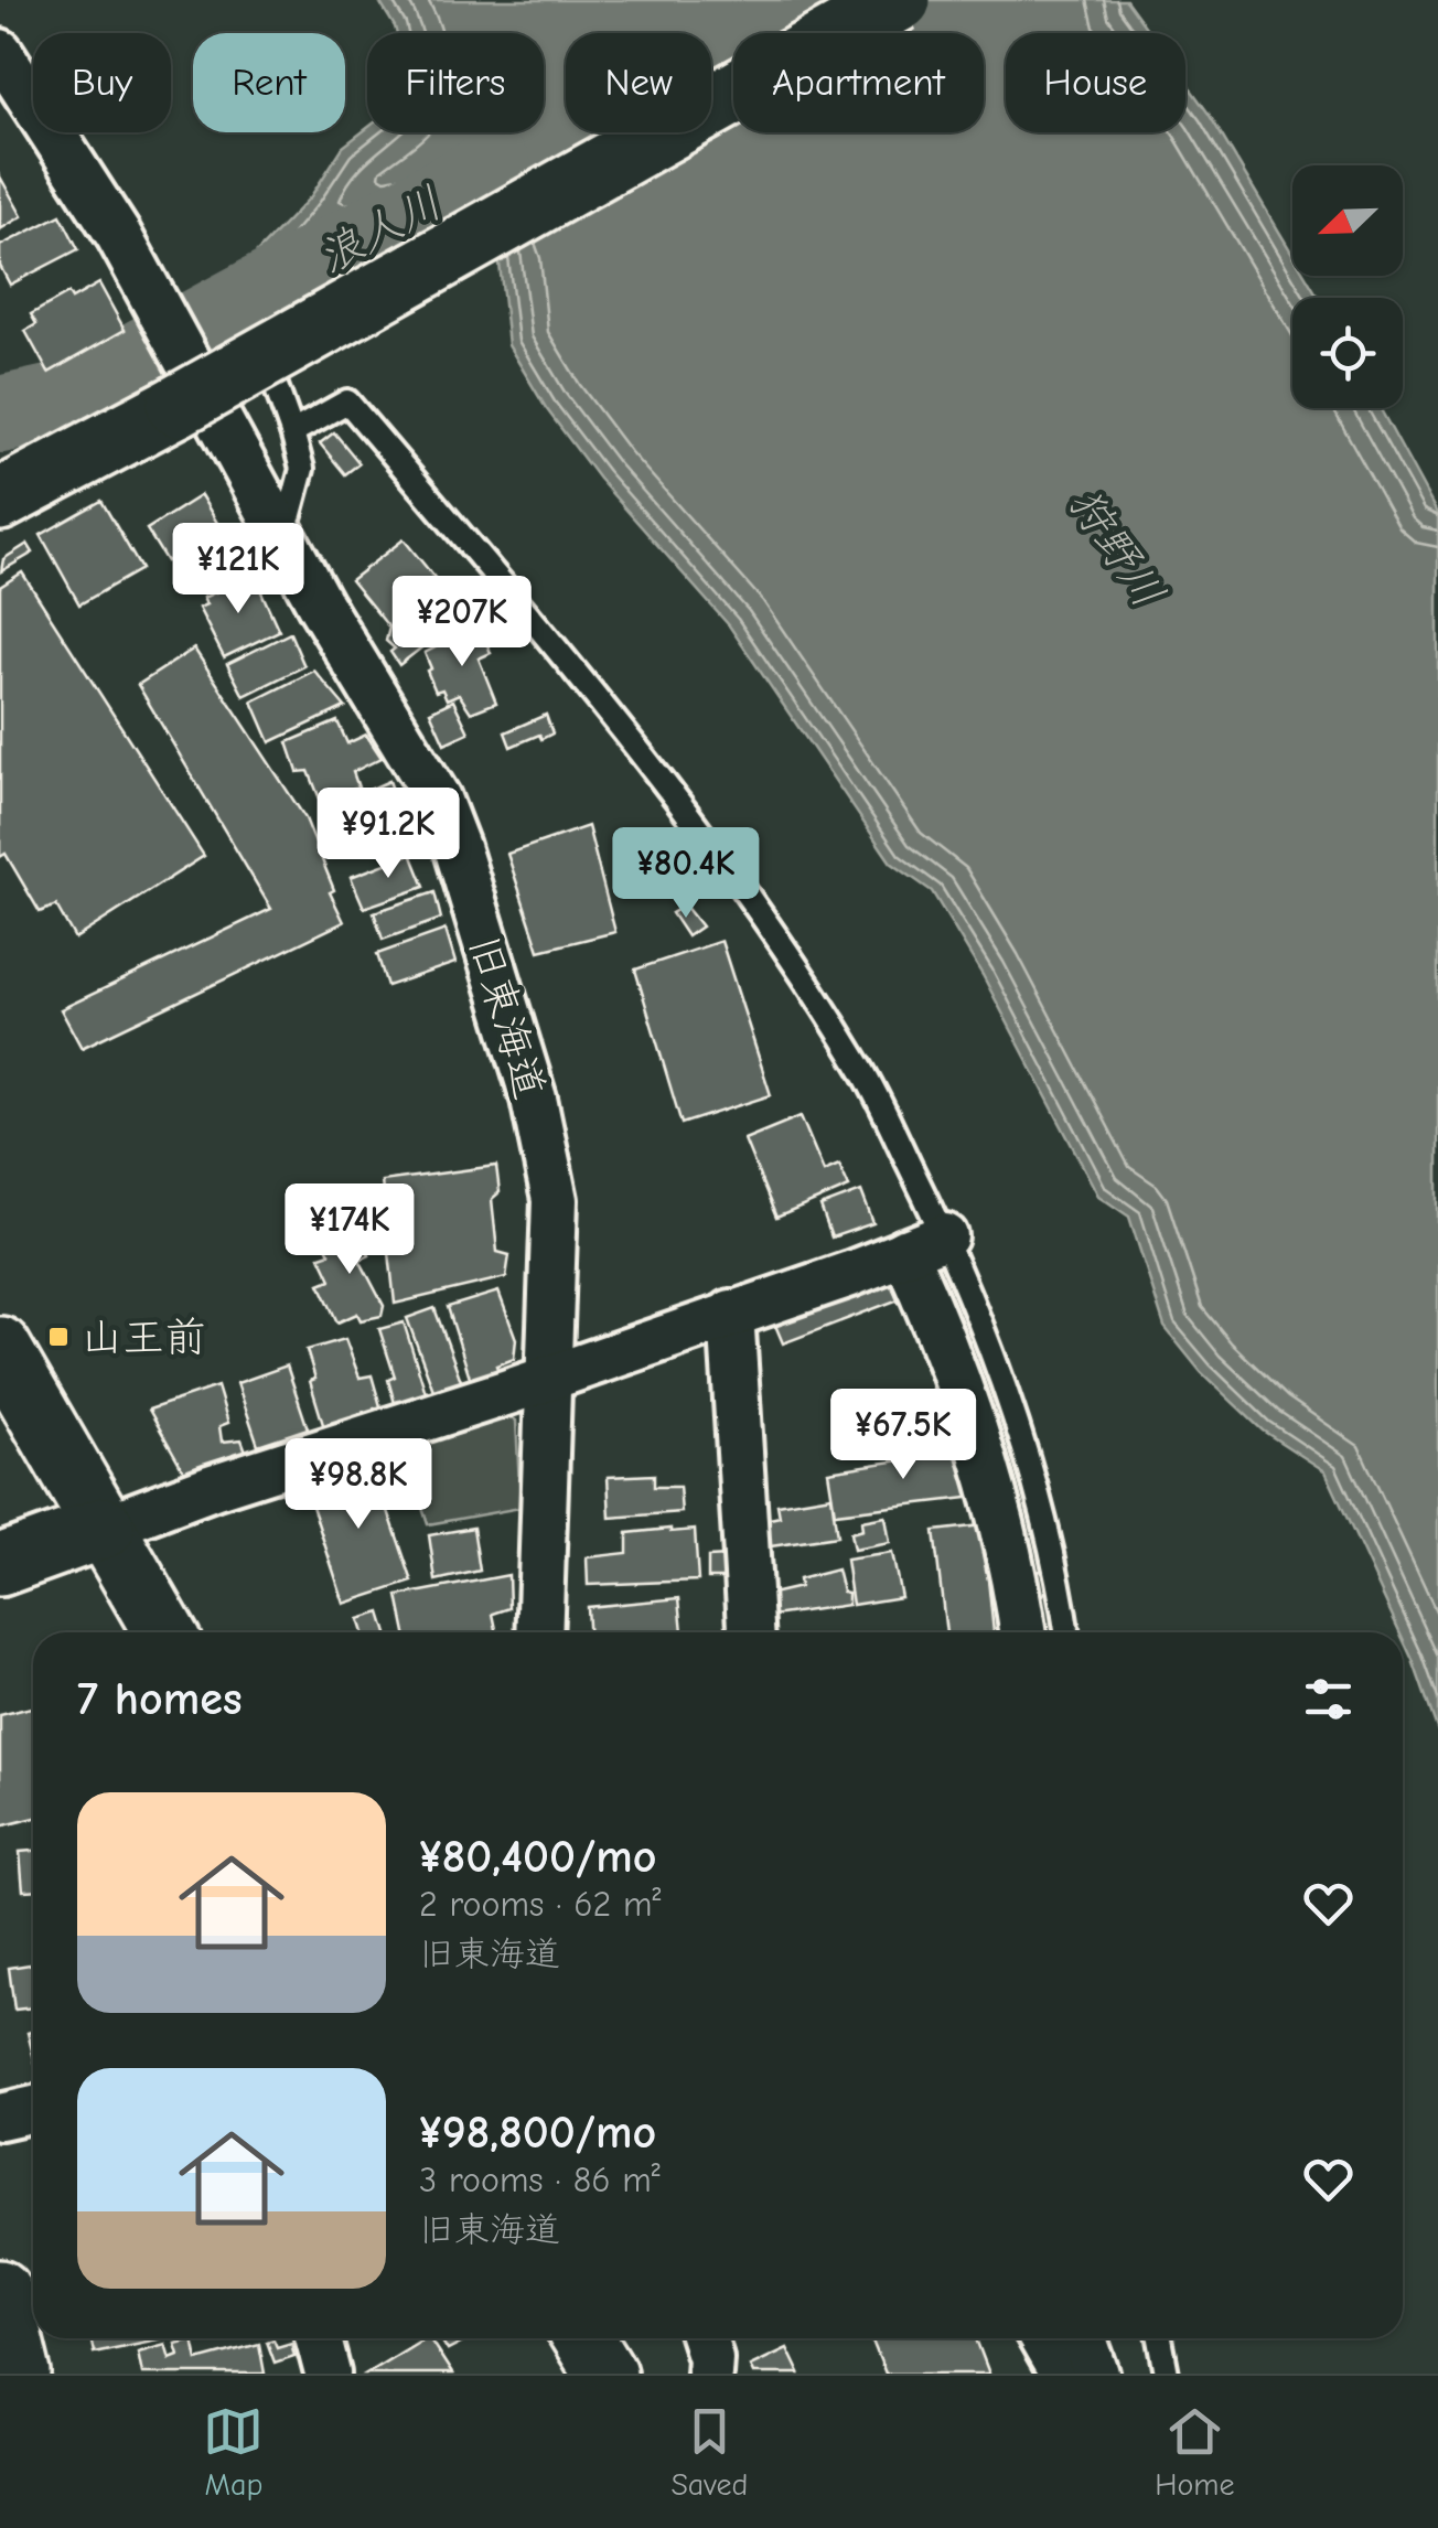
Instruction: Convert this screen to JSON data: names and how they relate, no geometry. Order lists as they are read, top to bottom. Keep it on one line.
{"streets":{"street":["旧東海道"]},"water":["浪人川","狩野川"],"places":{"transit":["山王前"]},"north":"bottom left","page":{"chip":["Buy","Rent","Filters","New","Apartment","House"],"price":["¥121K","¥207K","¥91.2K","¥80.4K","¥174K","¥67.5K","¥98.8K"],"heading":"7 homes","list":[{"name":"¥80,400/mo","note":"2 rooms · 62 m² · 旧東海道"},{"name":"¥98,800/mo","note":"3 rooms · 86 m² · 旧東海道"}],"tabs":["Map","Saved","Home"]}}
